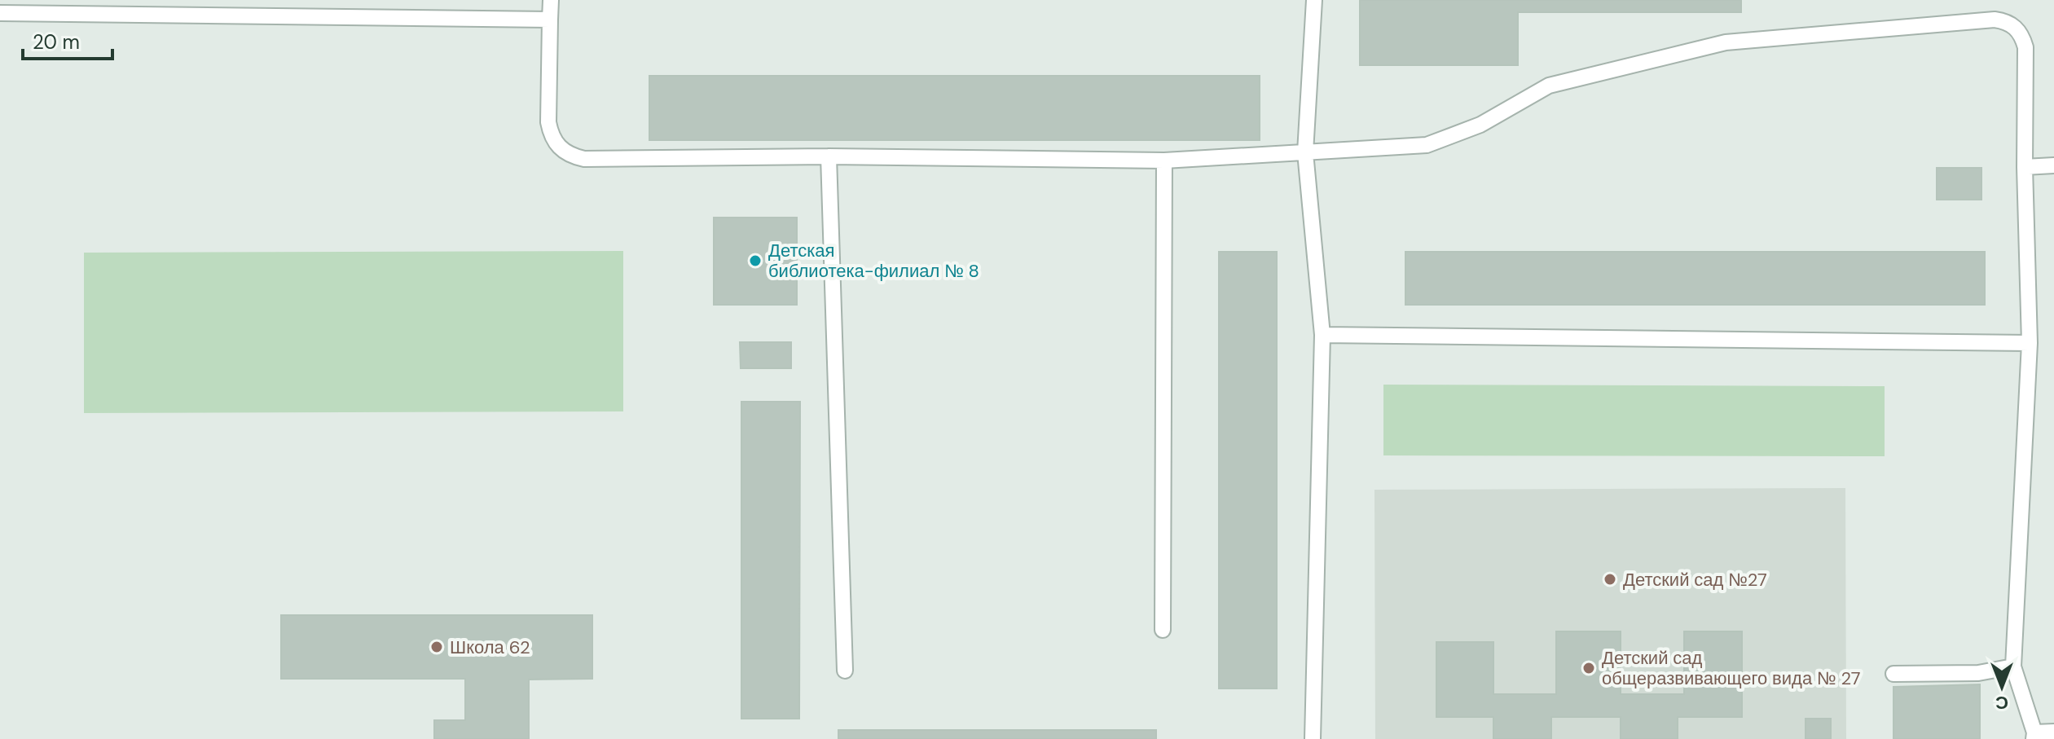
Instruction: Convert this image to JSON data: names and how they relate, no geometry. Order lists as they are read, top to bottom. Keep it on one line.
{"places":["Детская библиотека-филиал № 8","Детский сад №27","Школа 62","Детский сад общеразвивающего вида № 27"],"scale_bar":"20 m","north":"bottom"}
